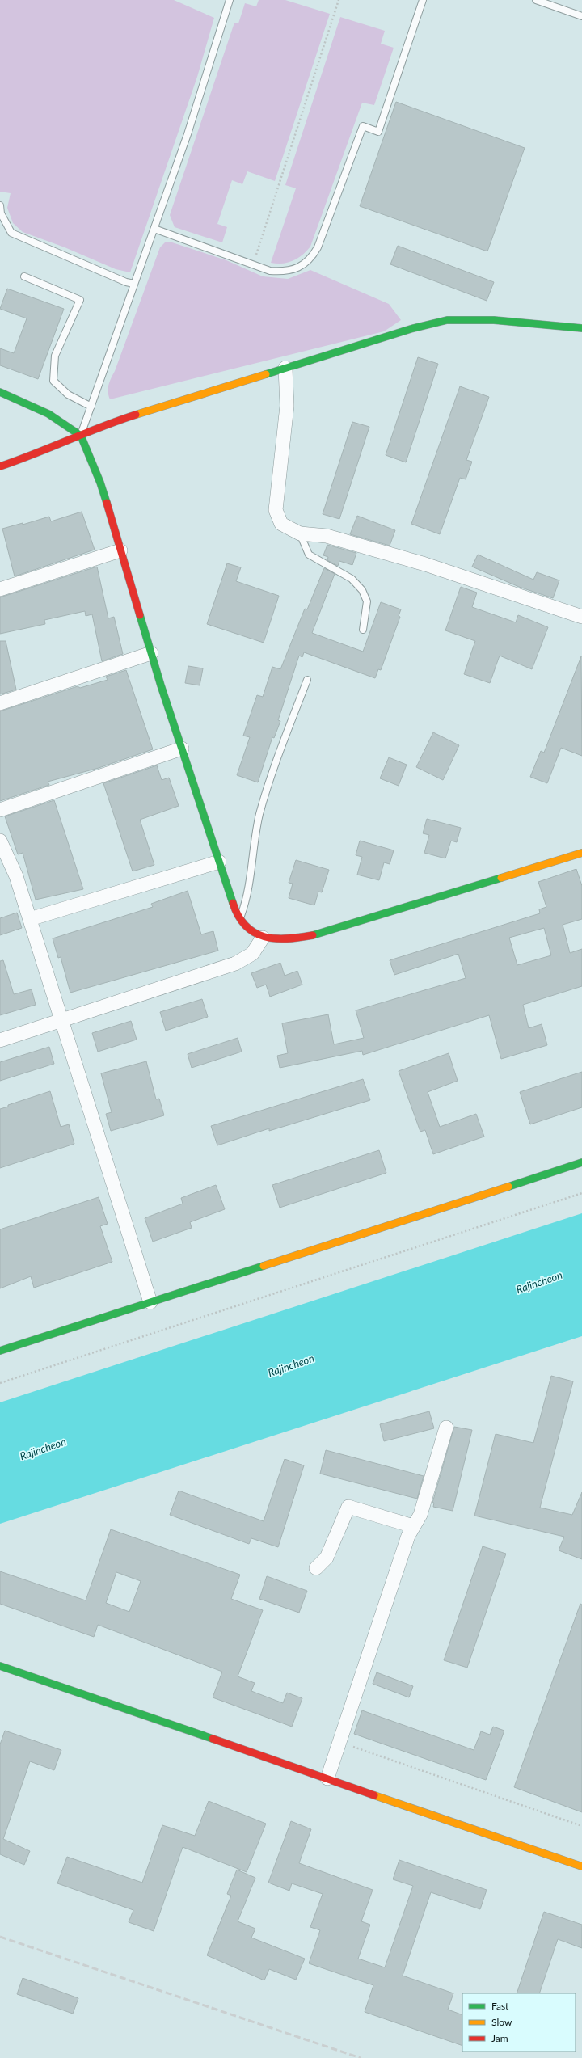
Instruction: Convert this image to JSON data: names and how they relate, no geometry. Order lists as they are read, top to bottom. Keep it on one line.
{"water":["Rajincheon"],"legend":["Fast","Slow","Jam"]}
